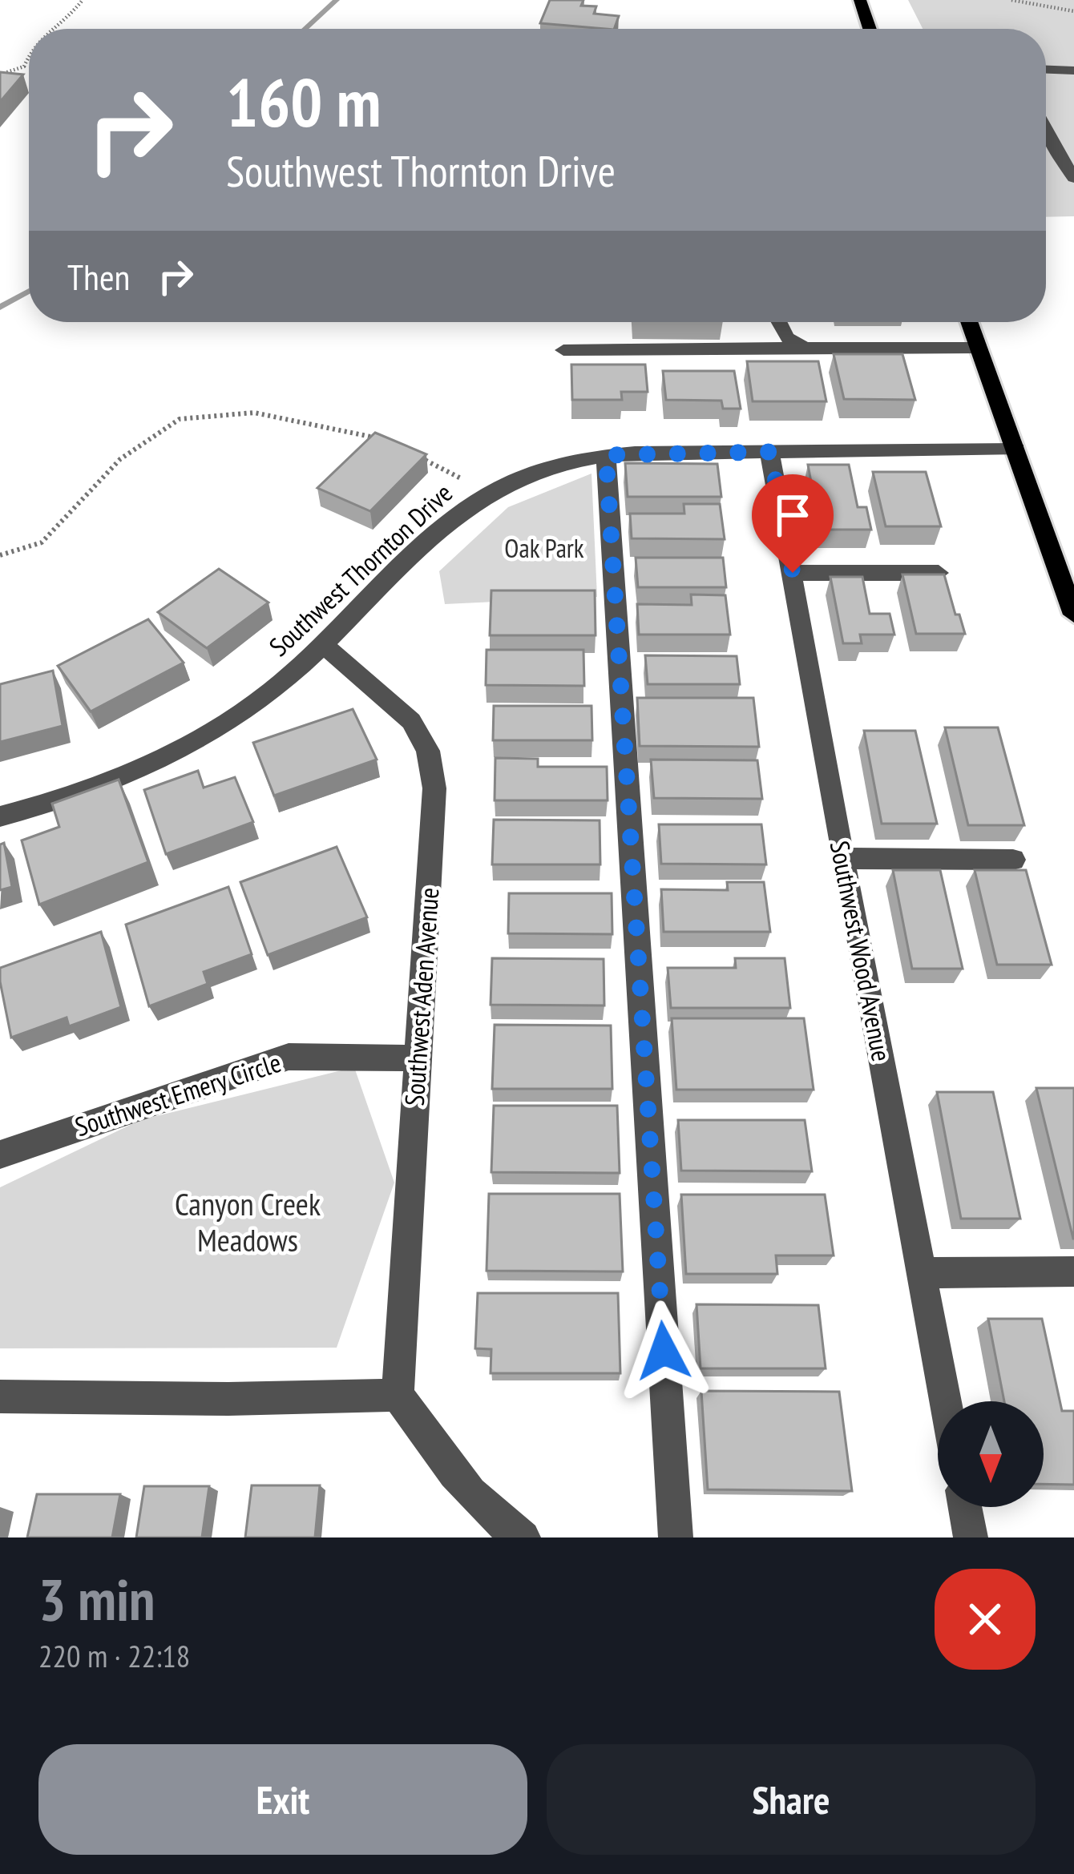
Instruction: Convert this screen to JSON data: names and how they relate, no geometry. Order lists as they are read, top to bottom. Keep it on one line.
{"streets":{"street":["Southwest Thornton Drive","Southwest Wood Avenue","Southwest Aden Avenue","Southwest Emery Circle"]},"crossings":[["Southwest Thornton Drive","Southwest Wood Avenue"],["Southwest Thornton Drive","Southwest Aden Avenue"],["Southwest Aden Avenue","Southwest Emery Circle"]],"parks":["Oak Park","Canyon Creek Meadows"],"north":"bottom","page":{"turn":["160 m","Southwest Thornton Drive"],"then":"Then","heading":["3 min","220 m · 22:18"],"buttons":["Exit","Share"]}}
